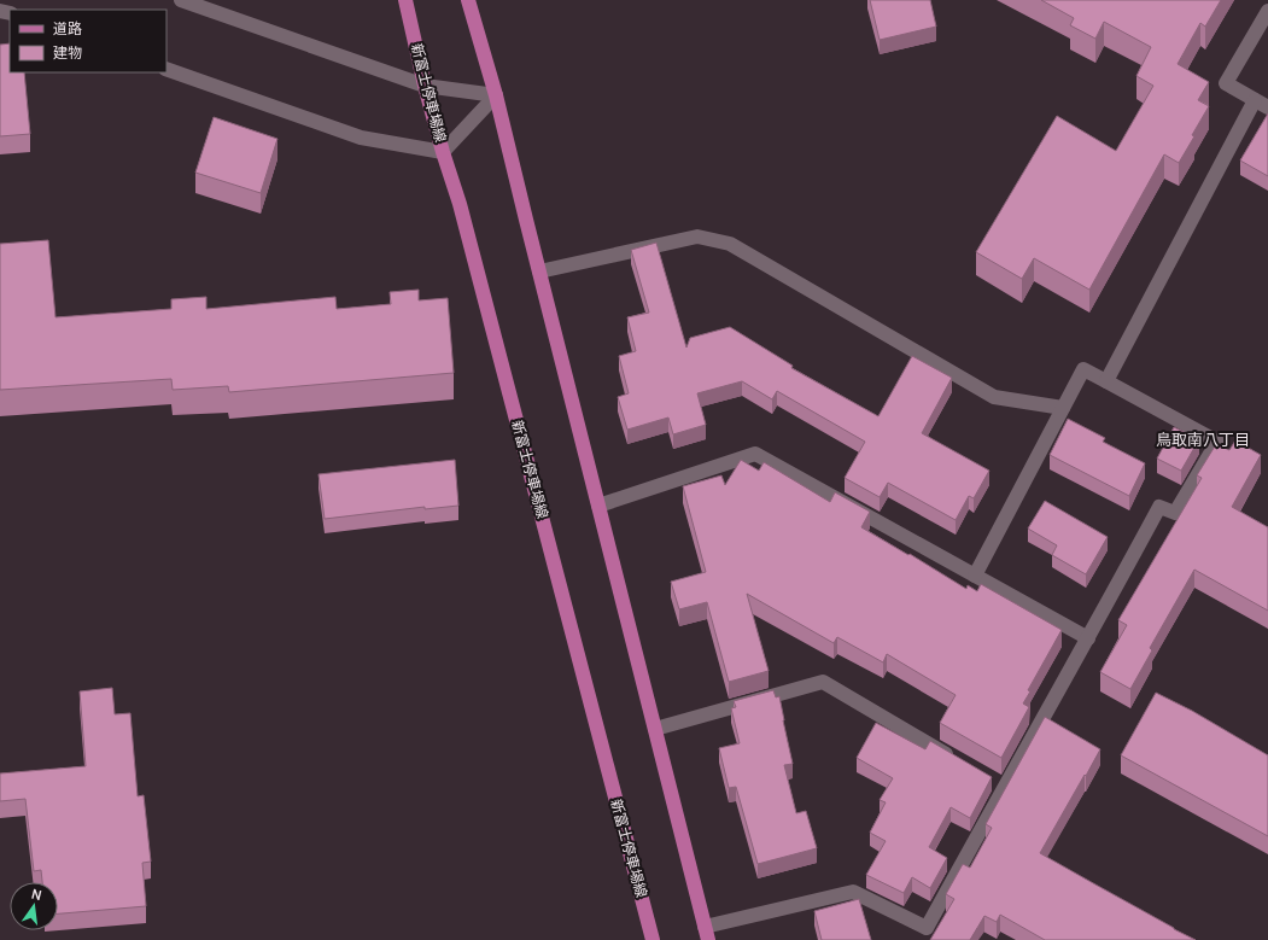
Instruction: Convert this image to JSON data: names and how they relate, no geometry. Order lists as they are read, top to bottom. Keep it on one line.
{"streets":{"main road":["新富士停車場線"]},"districts":["鳥取南八丁目"],"legend":["道路","建物"],"north":"top"}
